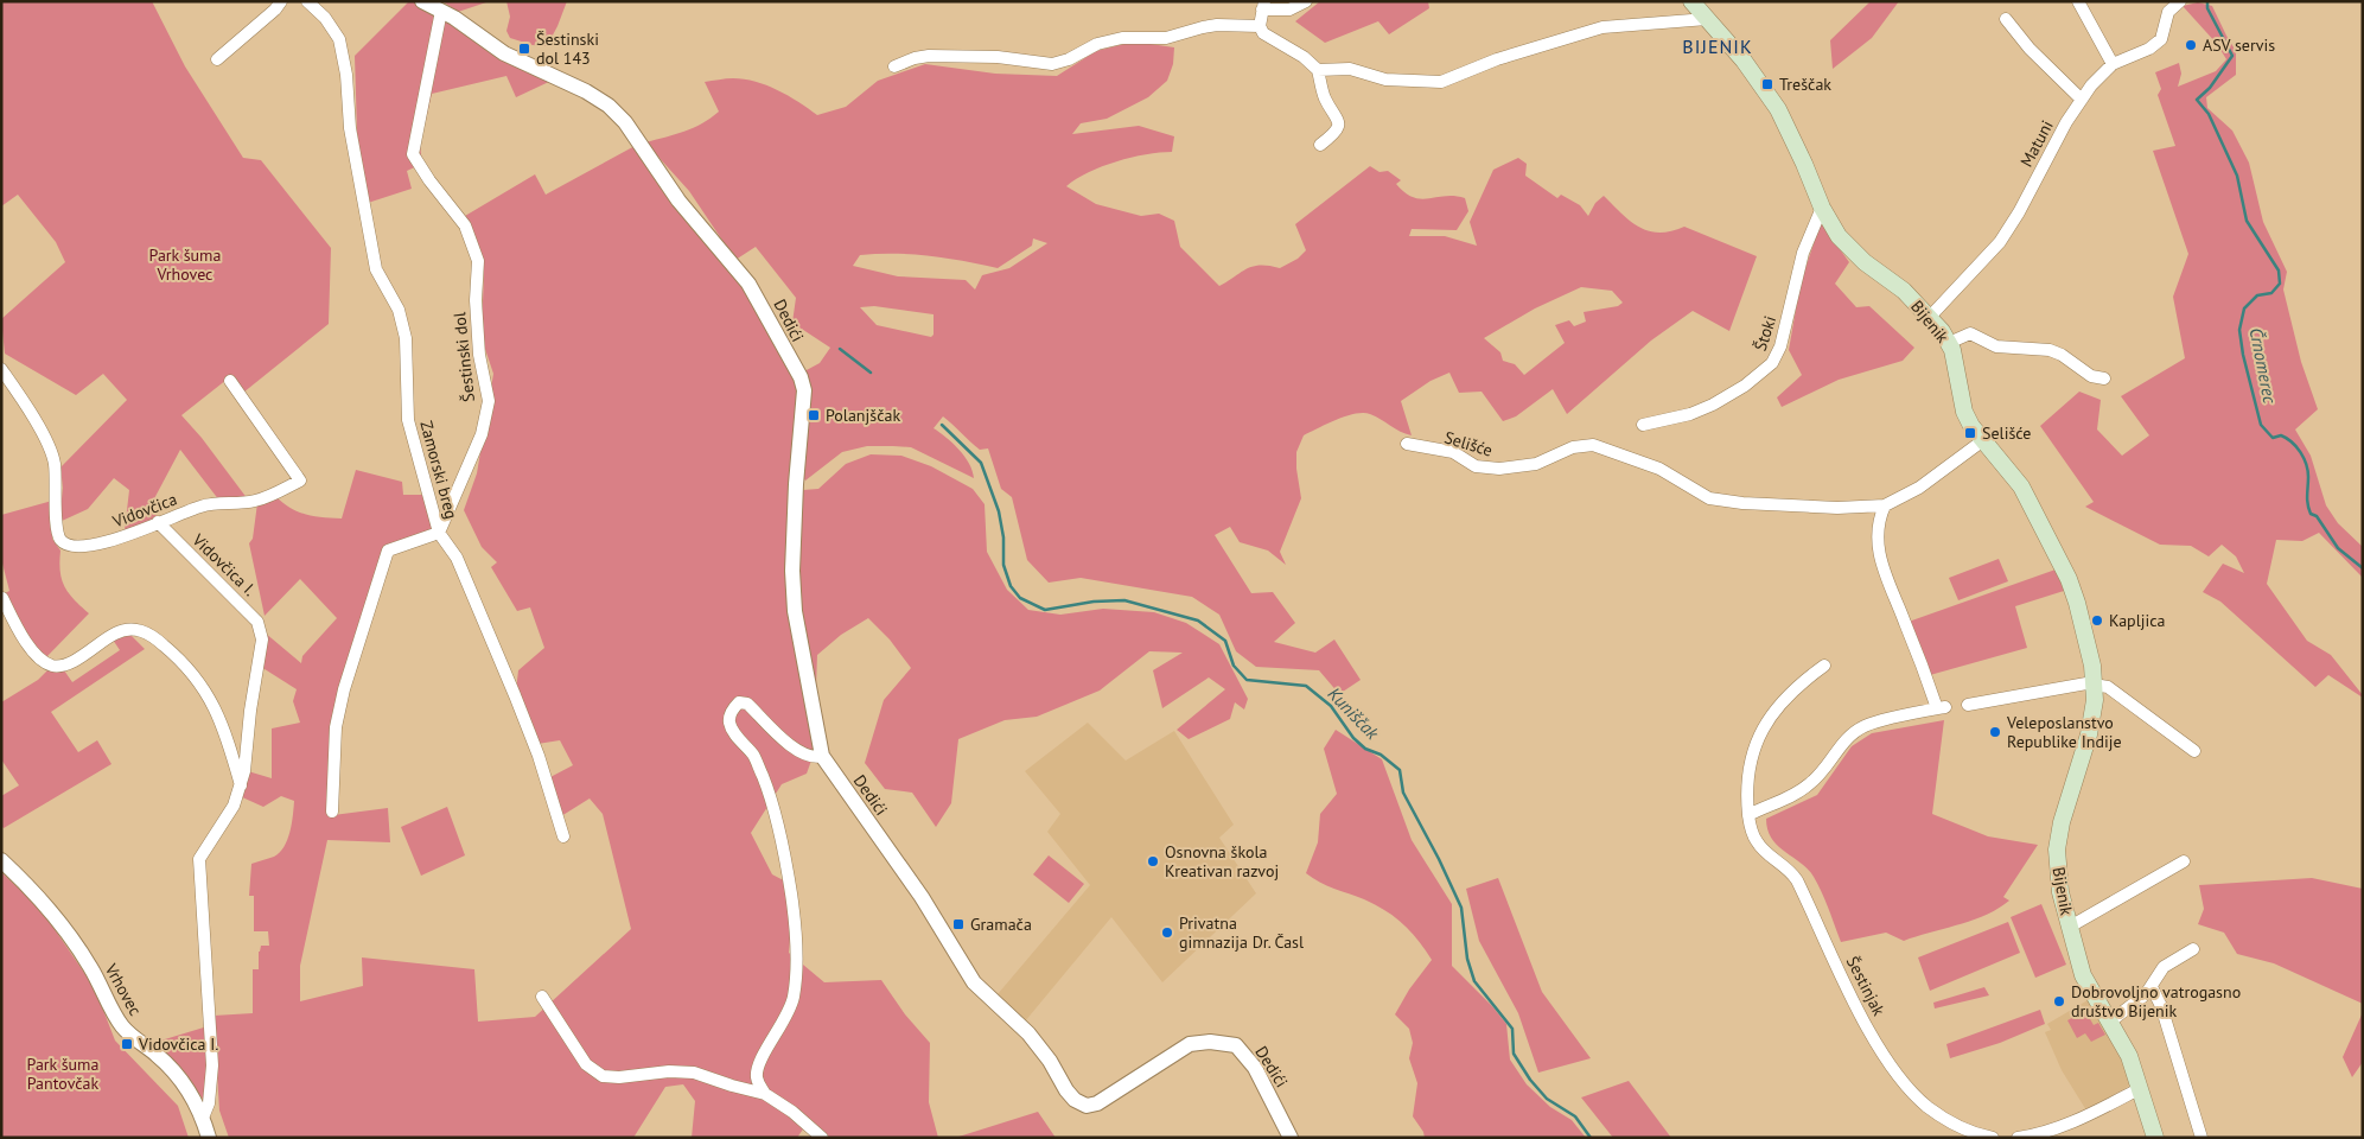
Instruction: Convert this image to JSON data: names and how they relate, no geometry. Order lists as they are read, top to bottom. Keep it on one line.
{"streets":{"main road":["Bijenik"],"street":["Matuni","Dedići","Štoki","Šestinski dol","Selišće","Zamorski breg","Vidovčica","Vidovčica I.","Šestinjak","Vrhovec"]},"crossings":[["Matuni","Bijenik"],["Dedići","Šestinski dol"],["Bijenik","Štoki"],["Bijenik","Selišće"],["Šestinski dol","Zamorski breg"],["Vidovčica","Vidovčica I."],["Vidovčica I.","Vrhovec"]],"districts":["BIJENIK"],"water":["Črnomerec","Kuniščak"],"parks":["Park šuma Vrhovec","Park šuma Pantovčak"],"places":{"other":["ASV servis","Kapljica","Veleposlanstvo Republike Indije","Osnovna škola Kreativan razvoj","Privatna gimnazija Dr. Časl","Dobrovoljno vatrogasno društvo Bijenik"],"transit":["Šestinski dol 143","Treščak","Polanjščak","Selišće","Gramača","Vidovčica I."]}}
